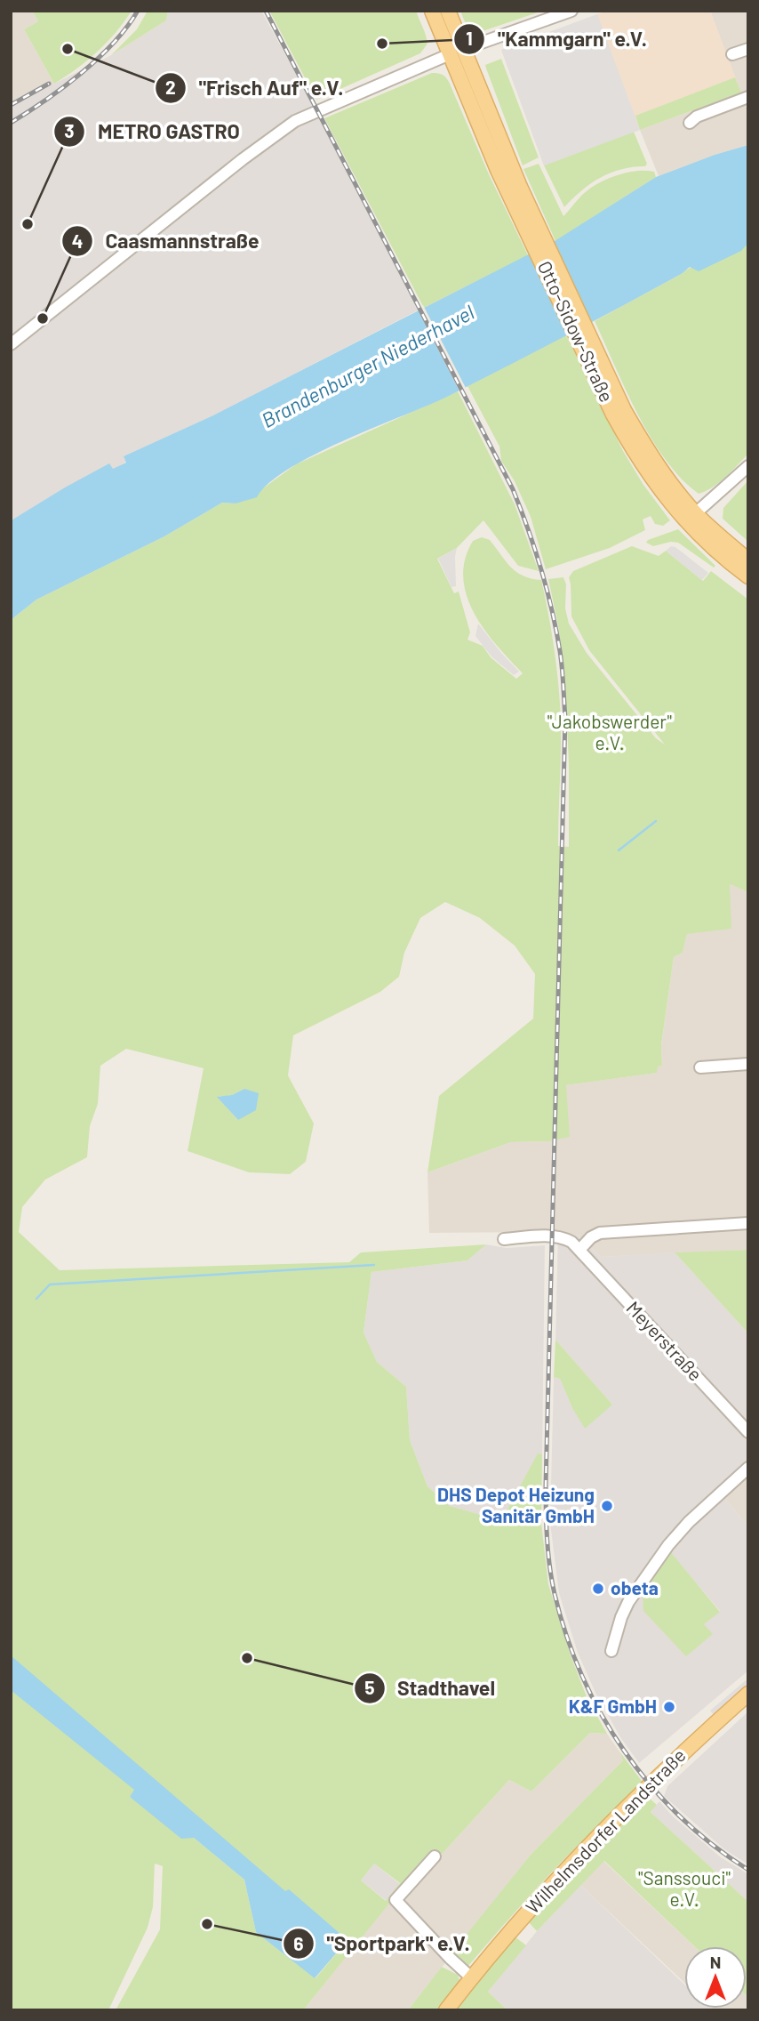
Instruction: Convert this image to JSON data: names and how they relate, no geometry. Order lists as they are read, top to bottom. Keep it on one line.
{"streets":{"main road":["Otto-Sidow-Straße","Wilhelmsdorfer Landstraße"],"street":["Meyerstraße"]},"water":["Brandenburger Niederhavel"],"parks":["\"Jakobswerder\" e.V.","\"Sanssouci\" e.V."],"places":["\"Kammgarn\" e.V.","\"Frisch Auf\" e.V.","METRO GASTRO","Caasmannstraße","DHS Depot Heizung Sanitär GmbH","obeta","Stadthavel","K&F GmbH","\"Sportpark\" e.V."],"north":"top"}
